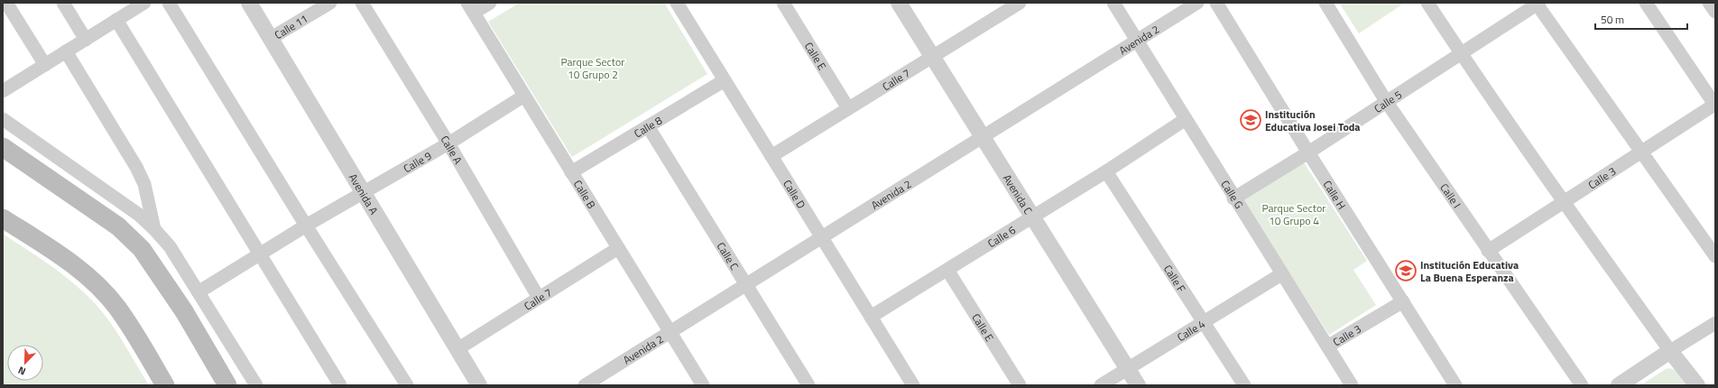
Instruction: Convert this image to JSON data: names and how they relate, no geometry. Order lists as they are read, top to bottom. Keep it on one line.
{"streets":{"street":["Calle 11","Avenida 2","Calle E","Calle 7","Calle 5","Calle 8","Calle A","Calle 9","Calle 3","Avenida A","Calle B","Calle D","Avenida C","Calle H","Calle G","Calle I","Calle 6","Calle C","Calle F","Calle 4"]},"crossings":[["Calle 11","Avenida A"],["Avenida 2","Calle B"],["Avenida 2","Calle D"],["Avenida 2","Avenida C"],["Avenida 2","Calle G"],["Avenida 2","Calle C"],["Calle E","Calle 7"],["Calle E","Calle 6"],["Calle 7","Calle A"],["Calle 7","Avenida A"],["Calle 7","Calle B"],["Calle 7","Calle D"],["Calle 7","Avenida C"],["Calle 5","Calle H"],["Calle 5","Calle G"],["Calle 5","Calle I"],["Calle 8","Calle B"],["Calle 8","Calle D"],["Calle 8","Calle C"],["Calle A","Calle 9"],["Calle 9","Avenida A"],["Calle 9","Calle B"],["Calle 3","Calle H"],["Calle 3","Calle G"],["Calle 3","Calle I"],["Calle D","Calle 6"],["Avenida C","Calle 6"],["Avenida C","Calle 4"],["Calle G","Calle 6"],["Calle G","Calle 4"],["Calle 6","Calle F"],["Calle F","Calle 4"]],"parks":["Parque Sector 10 Grupo 2","Parque Sector 10 Grupo 4"],"places":{"school or university":["Institución Educativa Josei Toda","Institución Educativa La Buena Esperanza"]},"scale_bar":"50 m","north":"bottom left"}
